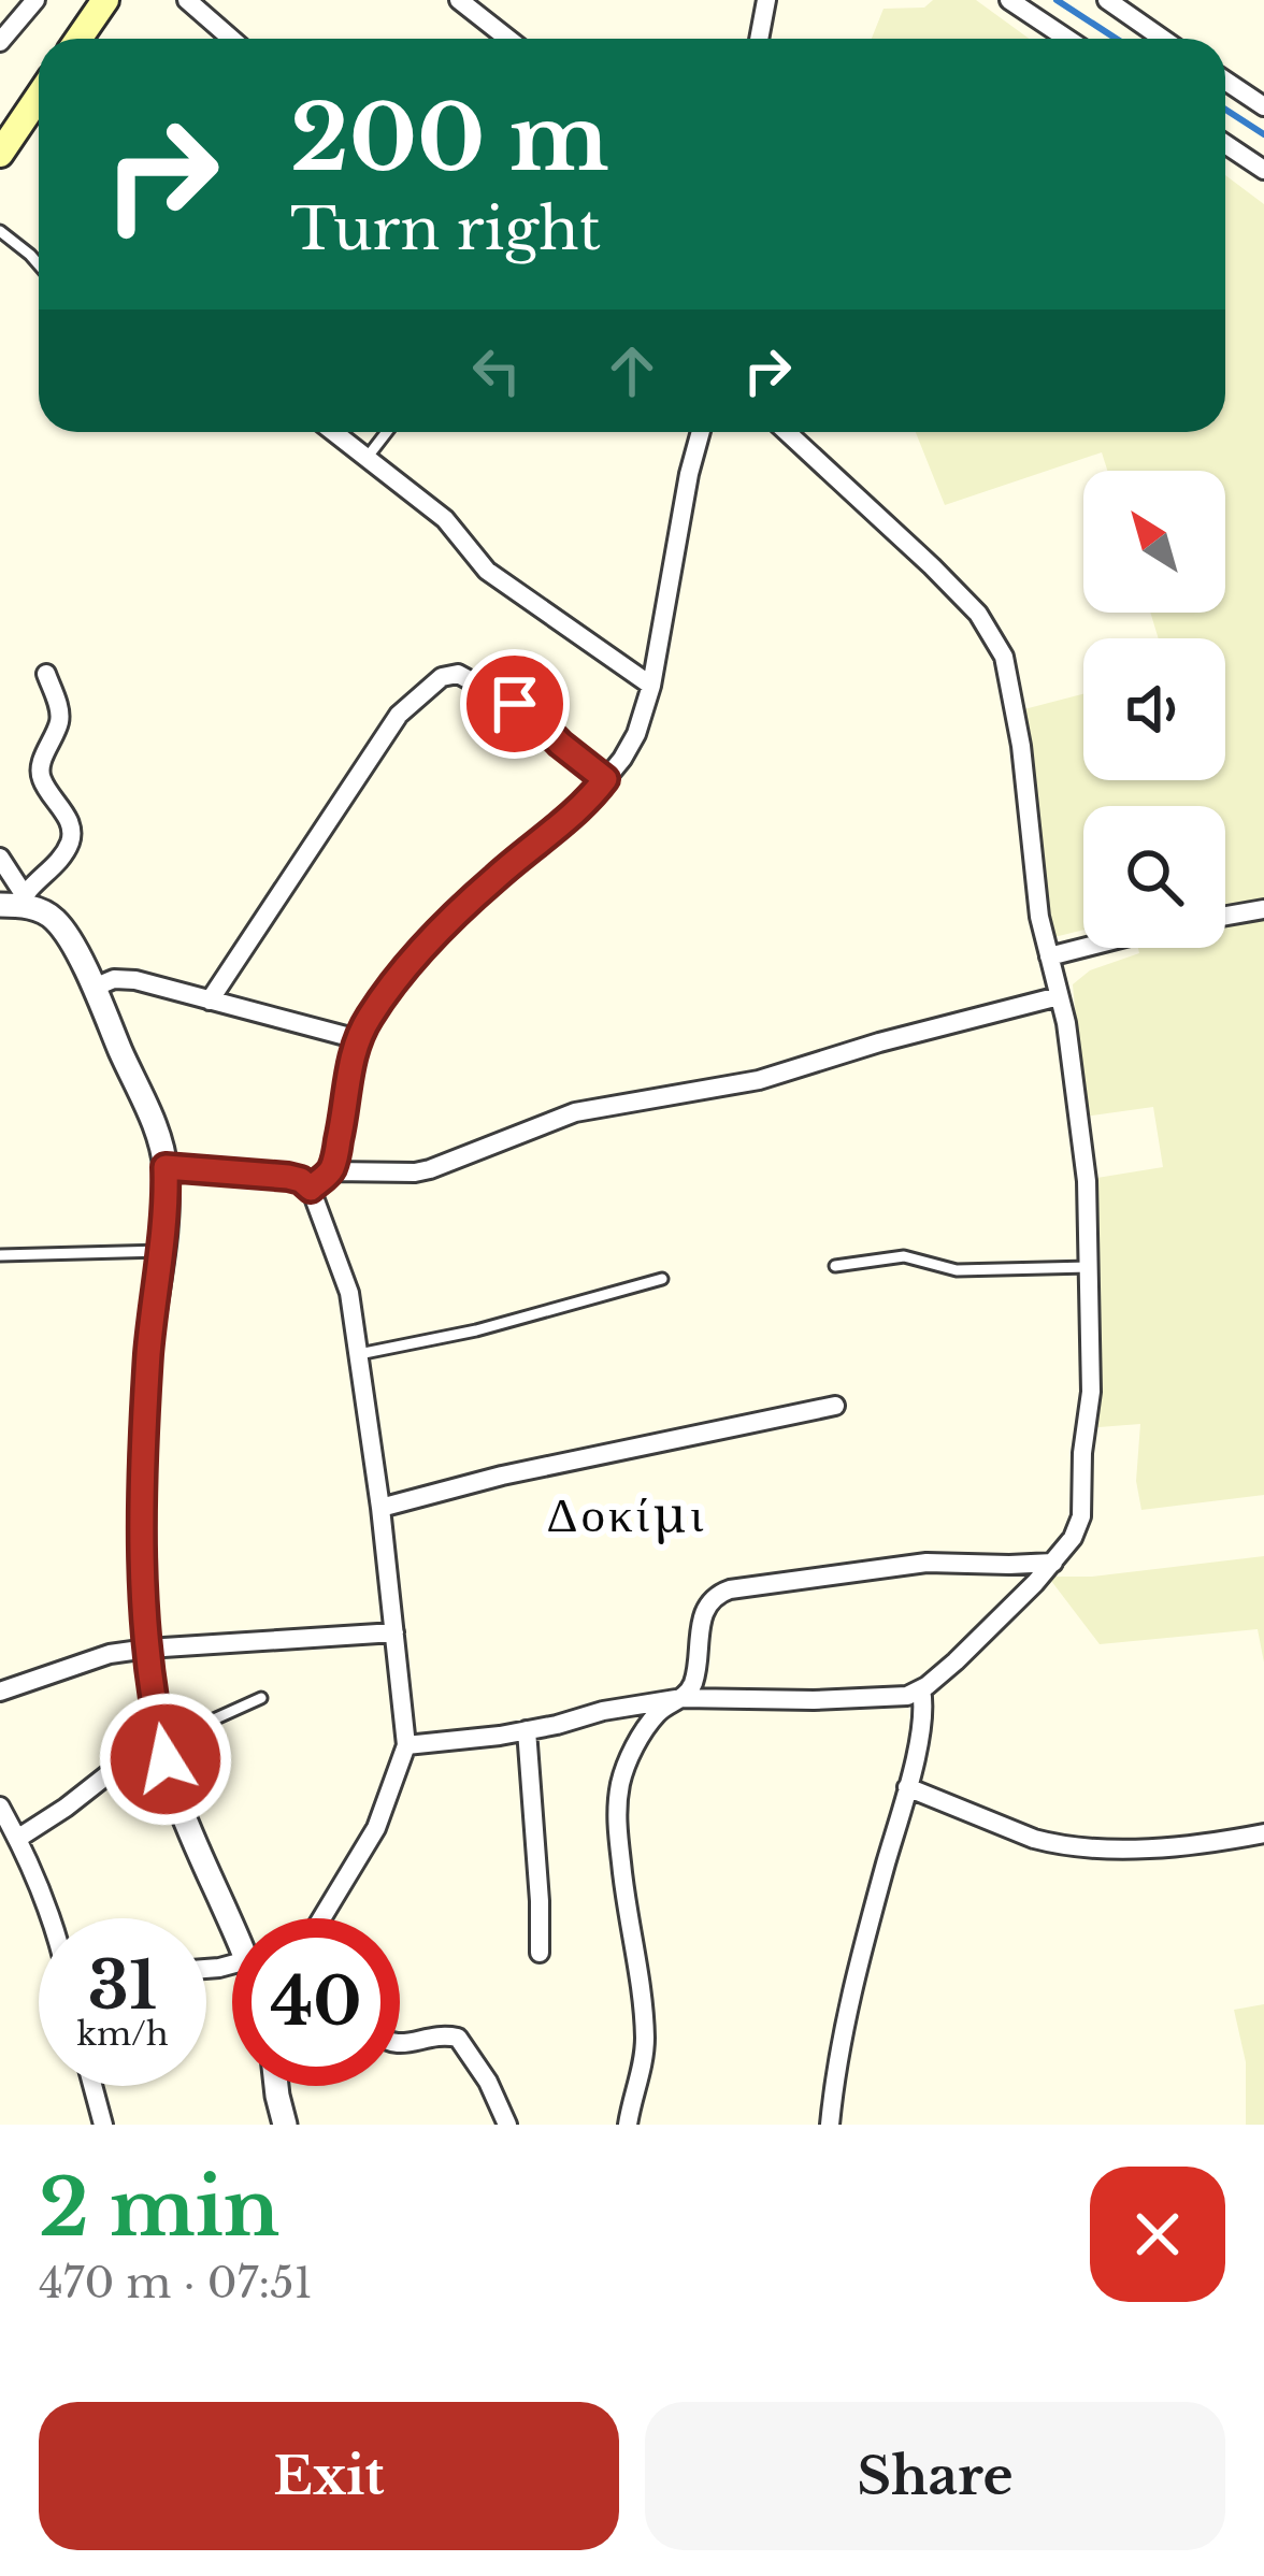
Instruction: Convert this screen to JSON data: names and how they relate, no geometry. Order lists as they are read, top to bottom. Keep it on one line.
{"districts":["Δοκίμι"],"north":"top left","page":{"turn":["200 m","Turn right"],"speed":"31 km/h","limit":"40","heading":["2 min","470 m · 07:51"],"buttons":["Exit","Share"]}}
